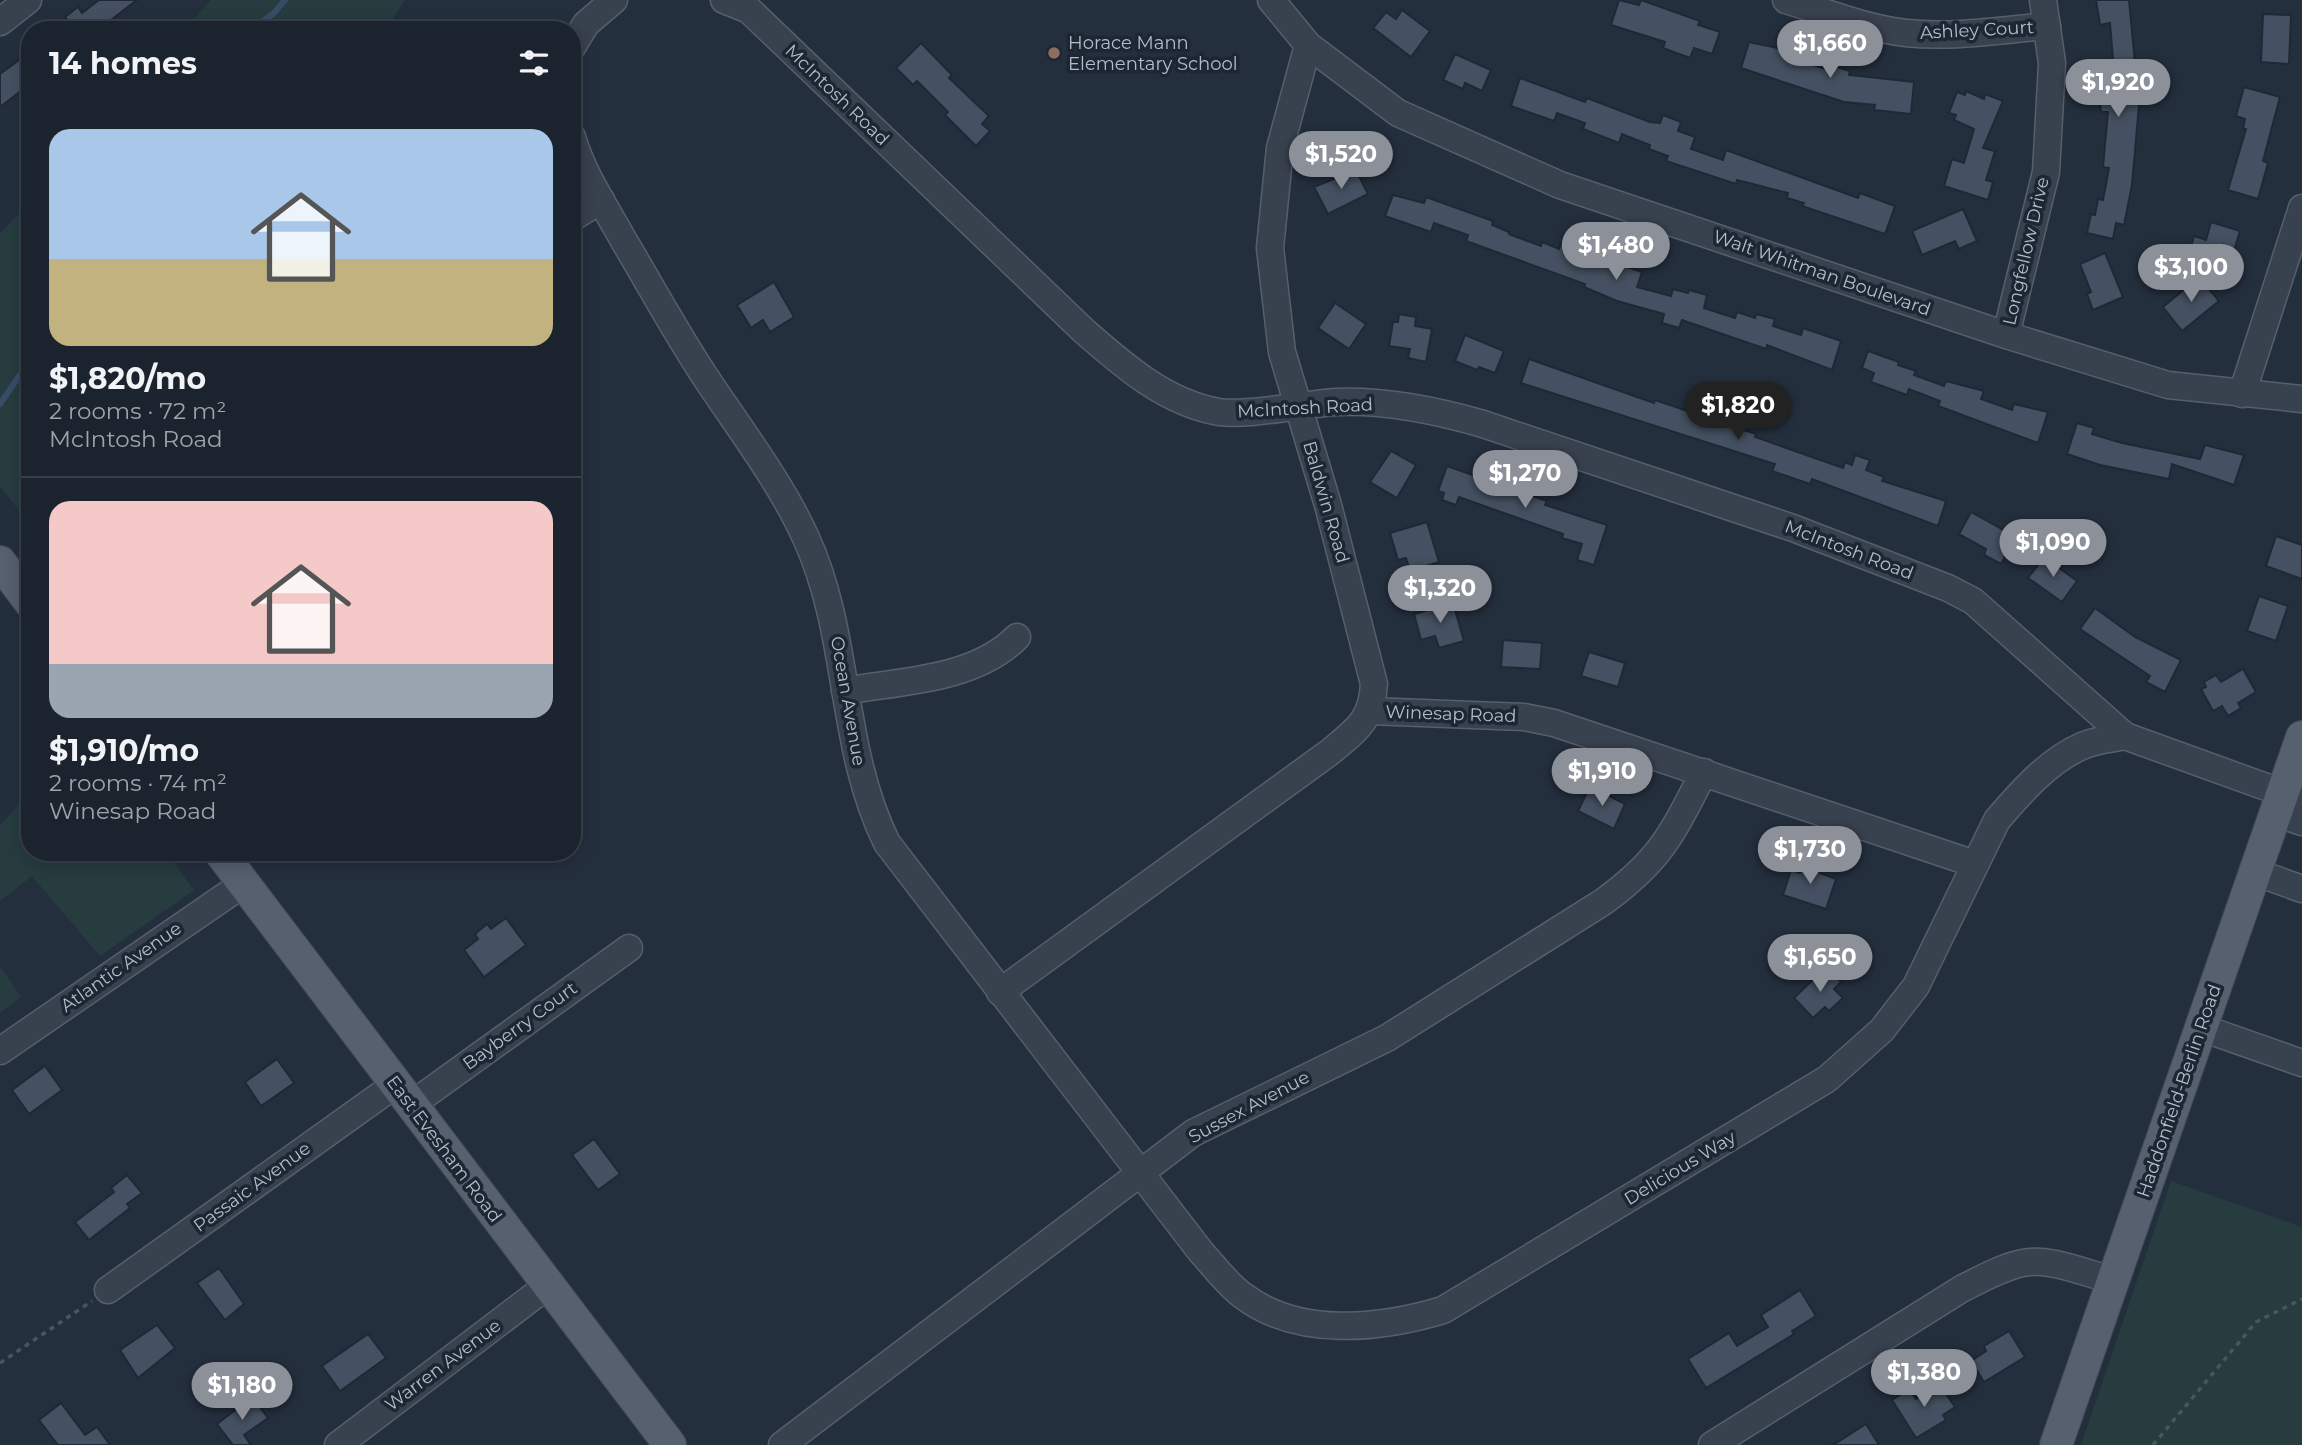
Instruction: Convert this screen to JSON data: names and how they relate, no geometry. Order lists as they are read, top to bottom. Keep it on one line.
{"streets":{"main road":["Haddonfield-Berlin Road","East Evesham Road"],"street":["Ashley Court","McIntosh Road","Longfellow Drive","Walt Whitman Boulevard","Baldwin Road","Ocean Avenue","Winesap Road","Atlantic Avenue","Bayberry Court","Sussex Avenue","Delicious Way","Passaic Avenue","Warren Avenue"]},"crossings":[["Ashley Court","Longfellow Drive"],["McIntosh Road","Baldwin Road"],["McIntosh Road","Haddonfield-Berlin Road"],["McIntosh Road","Delicious Way"],["Longfellow Drive","Walt Whitman Boulevard"],["Walt Whitman Boulevard","Baldwin Road"],["Baldwin Road","Winesap Road"],["Ocean Avenue","Winesap Road"],["Ocean Avenue","Sussex Avenue"],["Ocean Avenue","Delicious Way"],["Winesap Road","Sussex Avenue"],["Winesap Road","Delicious Way"],["Atlantic Avenue","East Evesham Road"],["Bayberry Court","East Evesham Road"],["Bayberry Court","Passaic Avenue"],["Sussex Avenue","Delicious Way"],["East Evesham Road","Passaic Avenue"],["East Evesham Road","Warren Avenue"]],"places":["Horace Mann Elementary School"],"page":{"price":["$1,660","$1,920","$1,520","$1,480","$3,100","$1,820","$1,270","$1,090","$1,320","$1,910","$1,730","$1,650","$1,380","$1,180"],"heading":"14 homes","list":[{"name":"$1,820/mo","note":"2 rooms · 72 m² · McIntosh Road"},{"name":"$1,910/mo","note":"2 rooms · 74 m² · Winesap Road"}]}}
